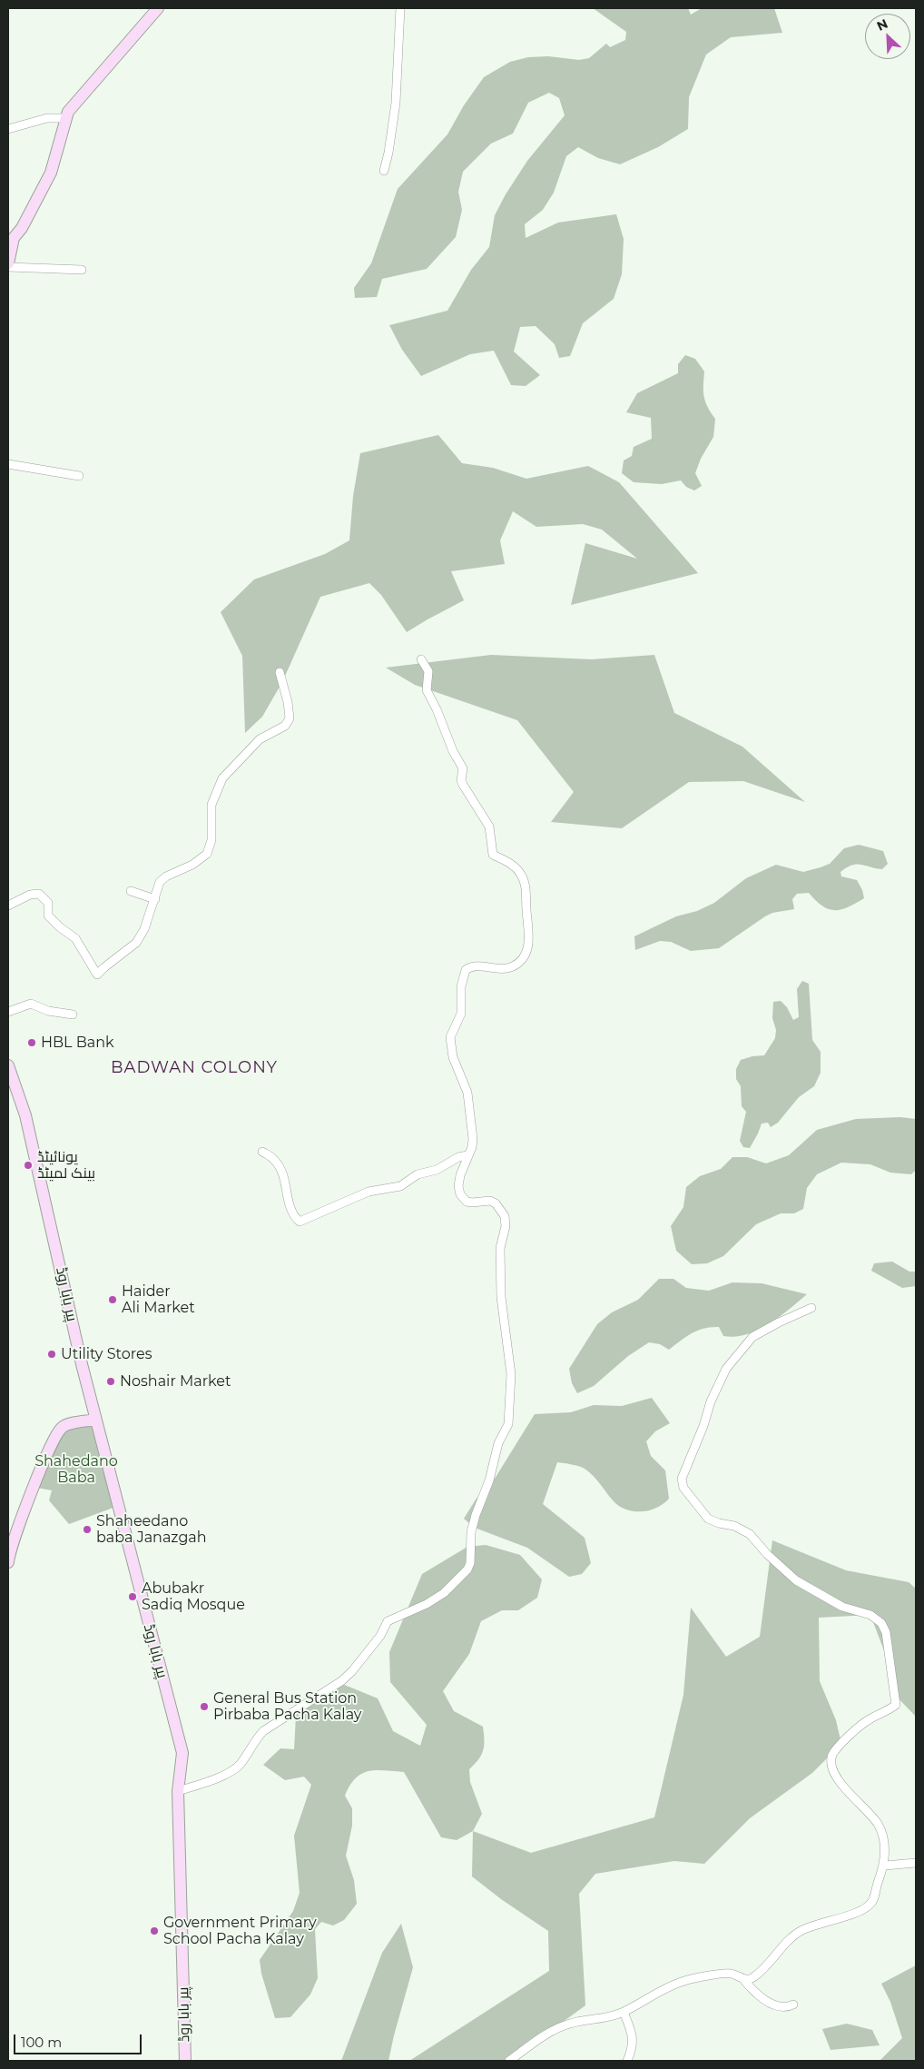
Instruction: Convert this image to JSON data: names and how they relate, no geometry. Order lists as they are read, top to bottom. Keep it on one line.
{"streets":{"main road":["پیر بابا روڈ"]},"districts":["BADWAN COLONY"],"parks":["Shahedano Baba"],"places":["HBL Bank","یونائیٹڈ بینک لمیٹڈ","Haider Ali Market","Utility Stores","Noshair Market","Shaheedano baba Janazgah","Abubakr Sadiq Mosque","General Bus Station Pirbaba Pacha Kalay","Government Primary School Pacha Kalay"],"scale_bar":"100 m","north":"top left"}
